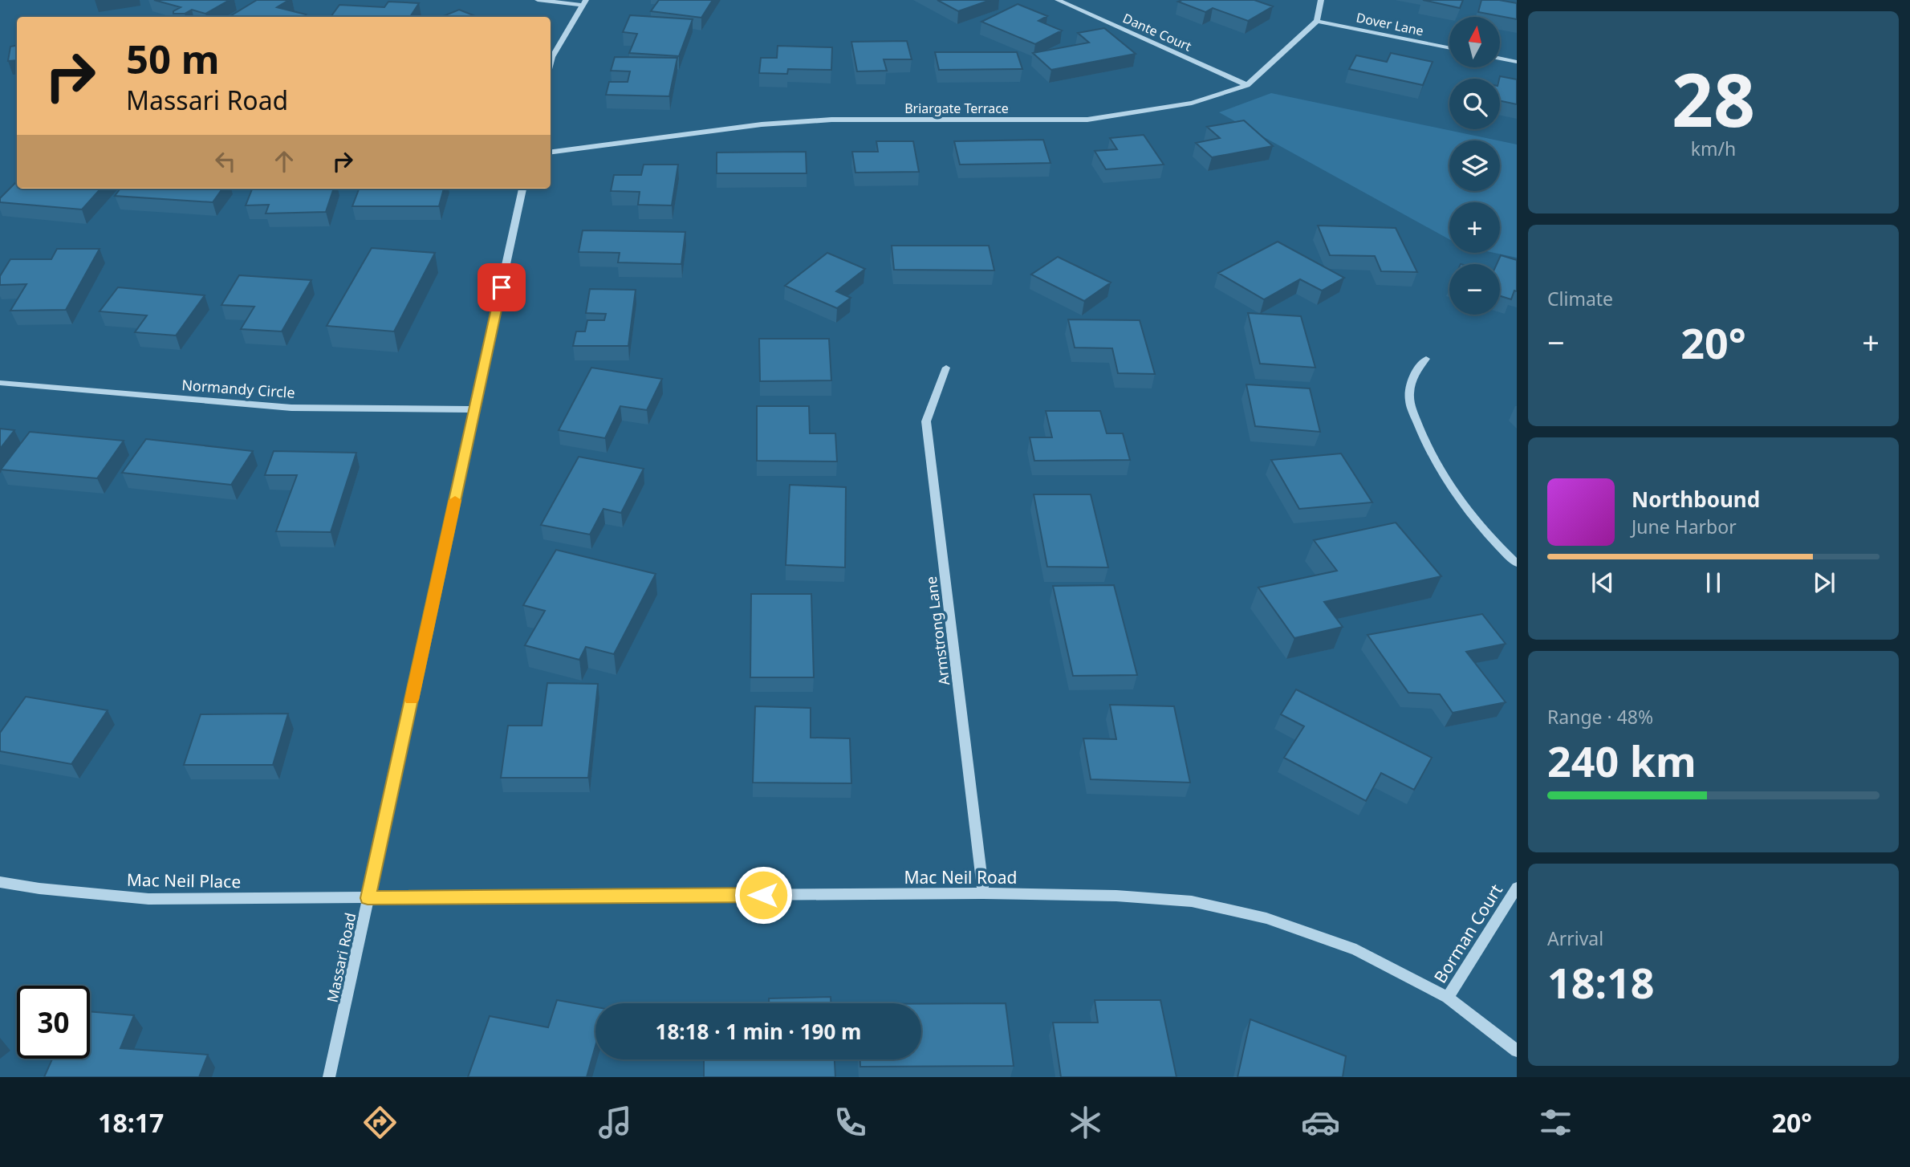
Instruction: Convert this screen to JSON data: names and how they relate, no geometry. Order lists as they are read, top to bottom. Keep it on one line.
{"streets":{"street":["Dover Lane","Dante Court","Briargate Terrace","Normandy Circle","Armstrong Lane","Mac Neil Road","Mac Neil Place","Borman Court","Massari Road"]},"crossings":[["Dover Lane","Briargate Terrace"],["Dante Court","Briargate Terrace"],["Normandy Circle","Massari Road"],["Armstrong Lane","Mac Neil Road"],["Mac Neil Road","Mac Neil Place"],["Mac Neil Road","Borman Court"],["Mac Neil Road","Massari Road"],["Mac Neil Place","Massari Road"]],"north":"top","page":{"tile":[["28","km/h"],"Climate",["Range · 48%","240 km"],["Arrival","18:18"]],"map_buttons":["+","−"],"turn":["50 m","Massari Road"],"heat":["−","20°","+"],"song":["Northbound","June Harbor"],"limit":"30","trip":"18:18 · 1 min · 190 m","tabs":["18:17","20°"]}}
